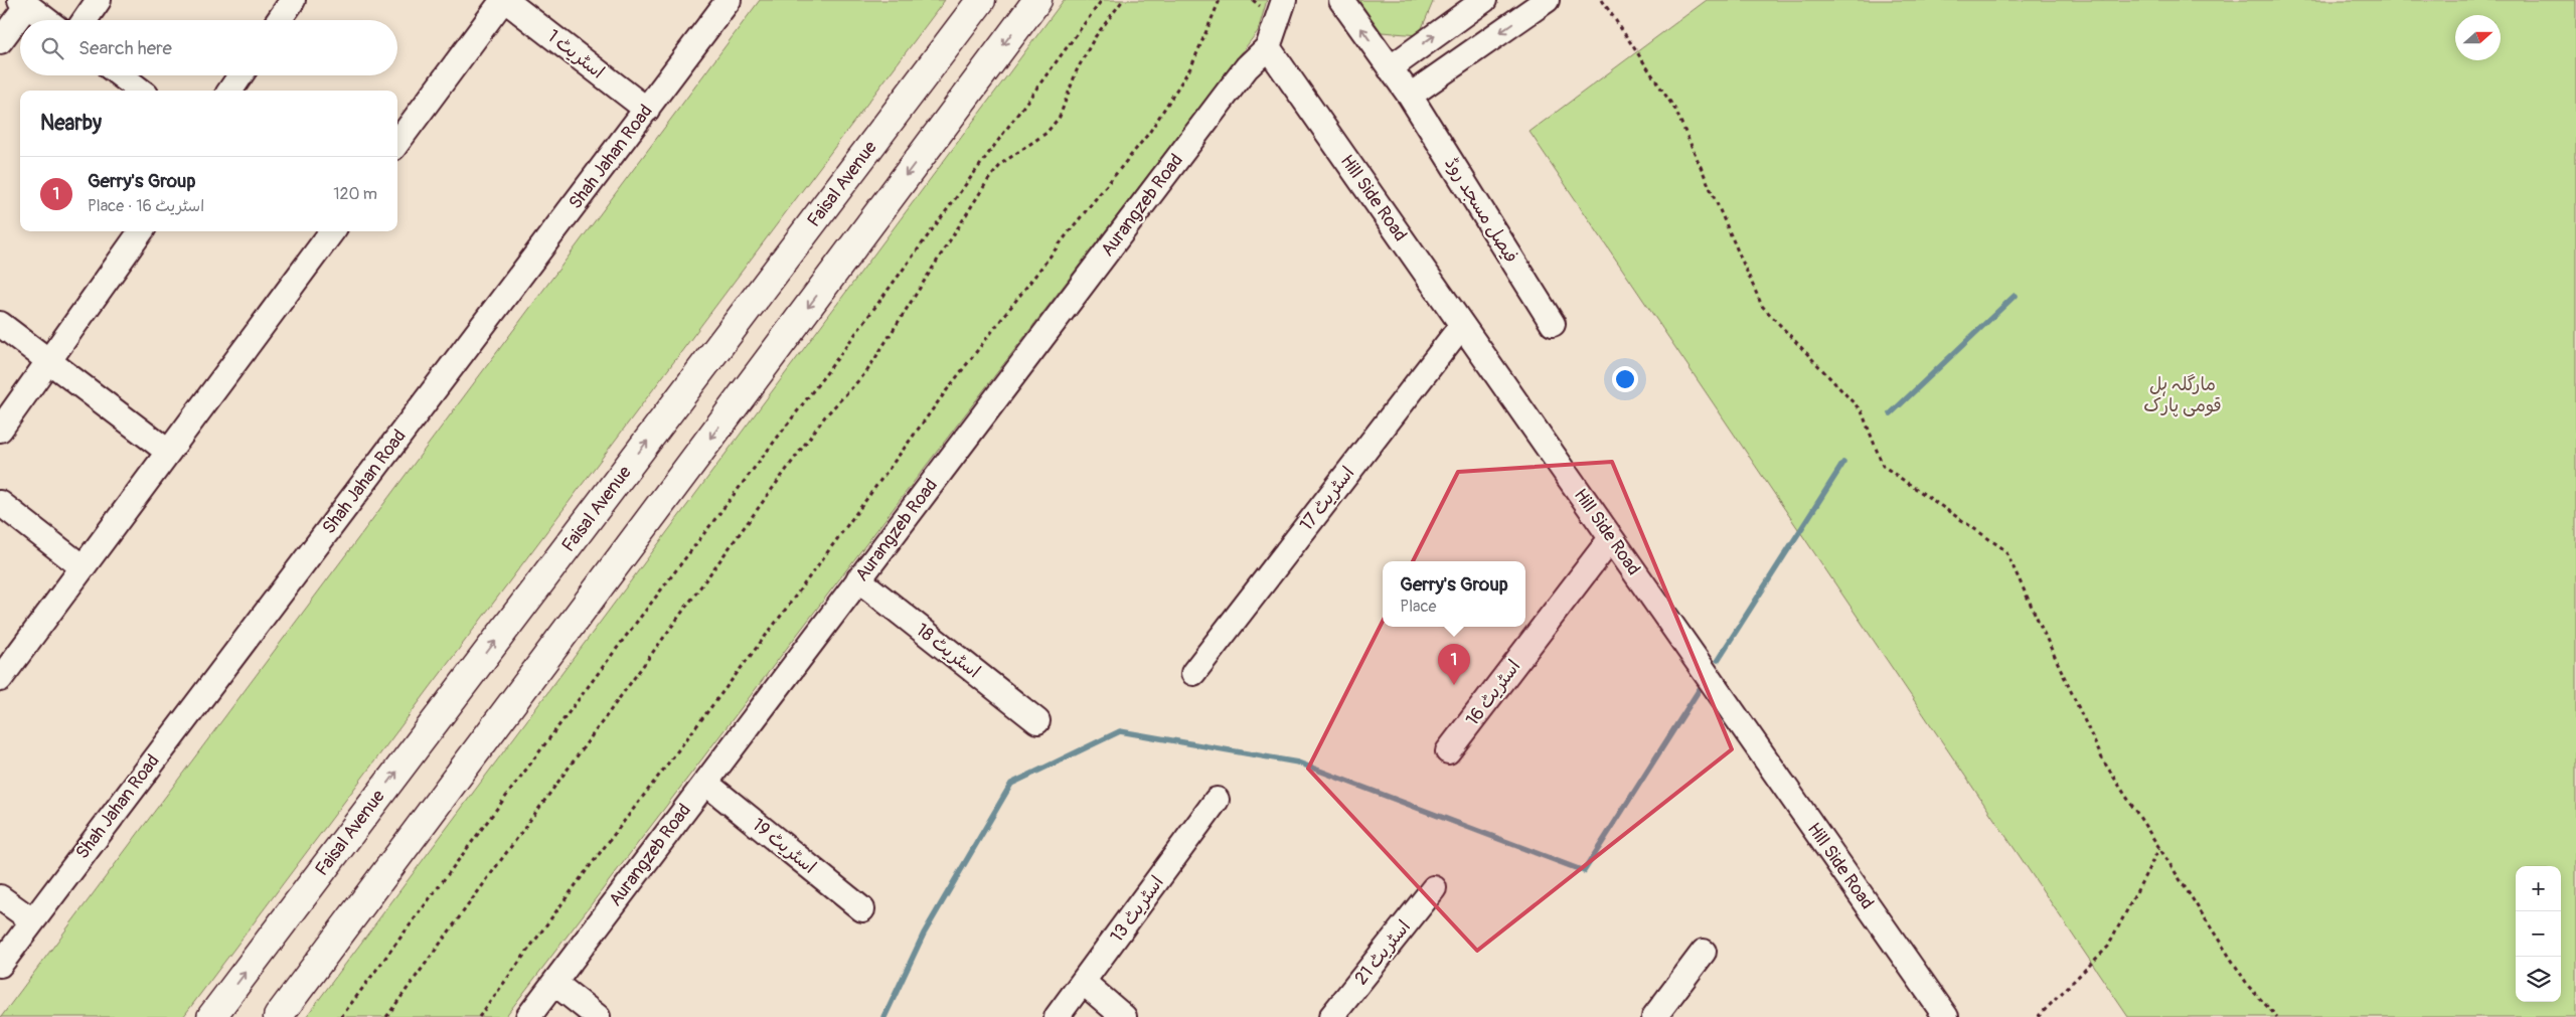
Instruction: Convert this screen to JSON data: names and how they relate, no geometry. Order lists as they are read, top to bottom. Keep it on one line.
{"streets":{"main road":["Faisal Avenue"],"street":["اسٹریٹ 1","Shah Jahan Road","Hill Side Road","Aurangzeb Road","فیصل مسجد روڈ","اسٹریٹ 17","اسٹریٹ 18","اسٹریٹ 16","اسٹریٹ 19","اسٹریٹ 13","اسٹریٹ 21"]},"crossings":[["اسٹریٹ 1","Shah Jahan Road"],["Hill Side Road","Aurangzeb Road"],["Hill Side Road","اسٹریٹ 17"],["Hill Side Road","اسٹریٹ 16"],["Aurangzeb Road","اسٹریٹ 18"],["Aurangzeb Road","اسٹریٹ 19"]],"parks":["مارگلہ ہل قومی پارک"],"north":"right","page":{"search":"Search here","heading":"Nearby","list":[{"mark":"1","name":"Gerry's Group","note":"Place · اسٹریٹ 16","value":"120 m"}],"popup":["Gerry's Group","Place"],"pins":"1","map_buttons":["+","−"]}}
